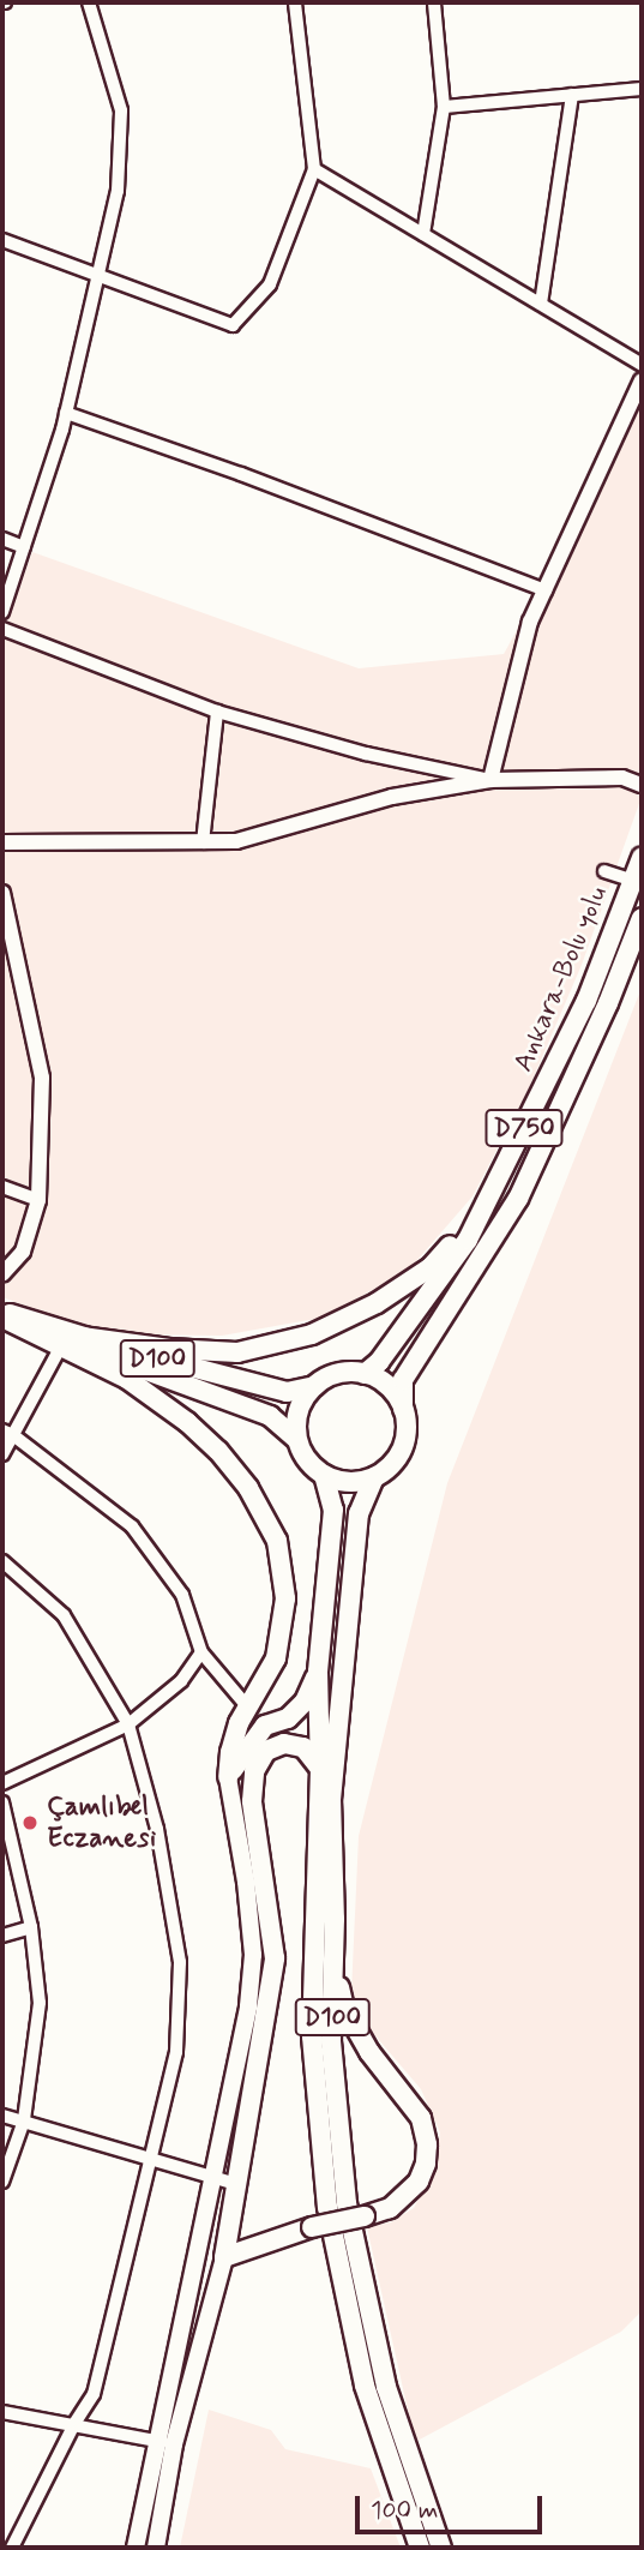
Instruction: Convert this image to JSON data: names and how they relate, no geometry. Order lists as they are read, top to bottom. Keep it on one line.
{"streets":{"main road":["Ankara-Bolu yolu","D750","D100"]},"crossings":[["Ankara-Bolu yolu","D100"]],"places":["Çamlıbel Eczanesi"],"scale_bar":"100 m"}
